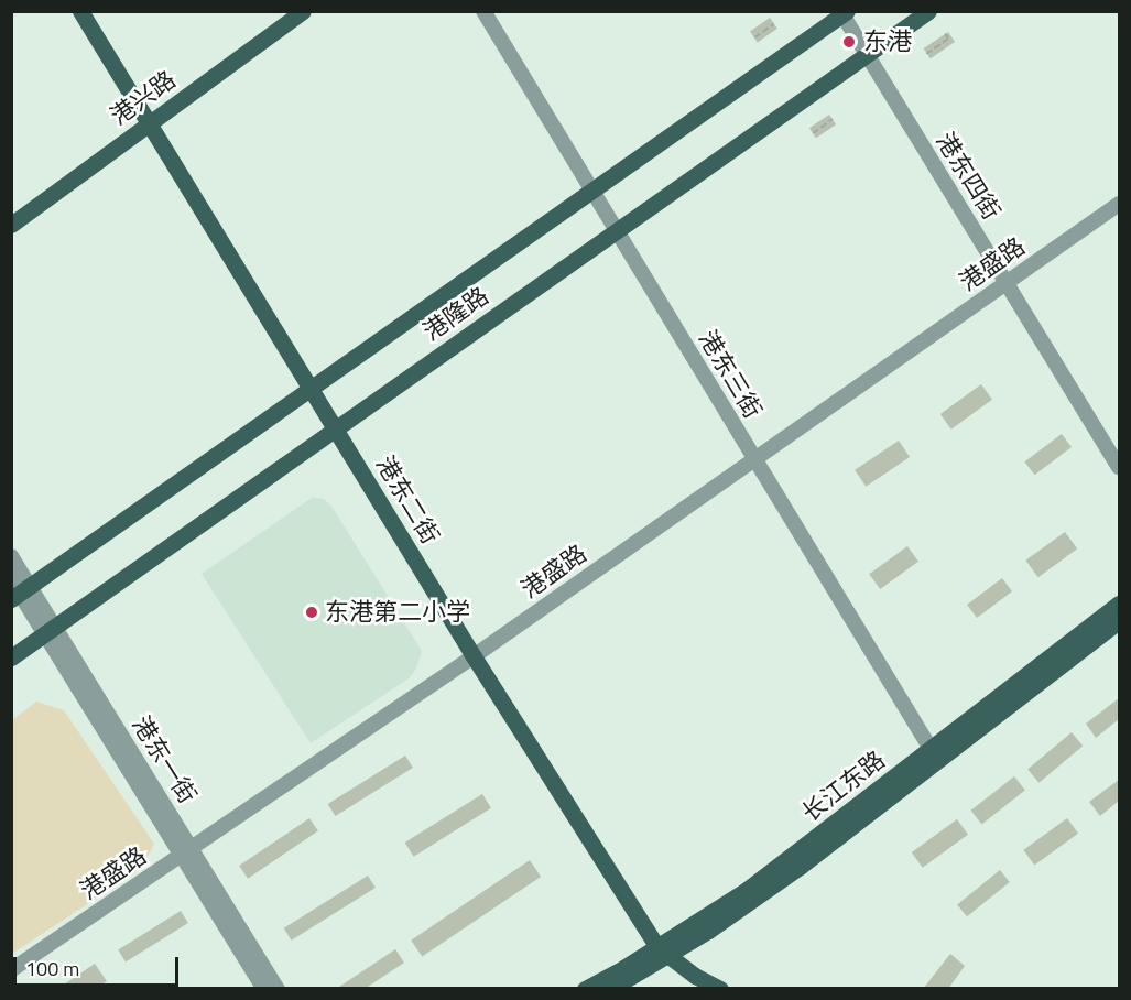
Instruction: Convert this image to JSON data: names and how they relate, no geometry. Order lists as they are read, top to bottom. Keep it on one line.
{"streets":{"main road":["港兴路","港隆路","港东二街","长江东路"],"street":["港东四街","港盛路","港东三街","港东一街"]},"crossings":[["港兴路","港东二街"],["港东四街","港盛路"],["港东四街","港隆路"],["港盛路","港东三街"],["港盛路","港东二街"],["港盛路","港东一街"],["港隆路","港东三街"],["港隆路","港东二街"],["港隆路","港东一街"],["港东三街","长江东路"],["港东二街","长江东路"]],"places":["东港","东港第二小学"],"scale_bar":"100 m"}
